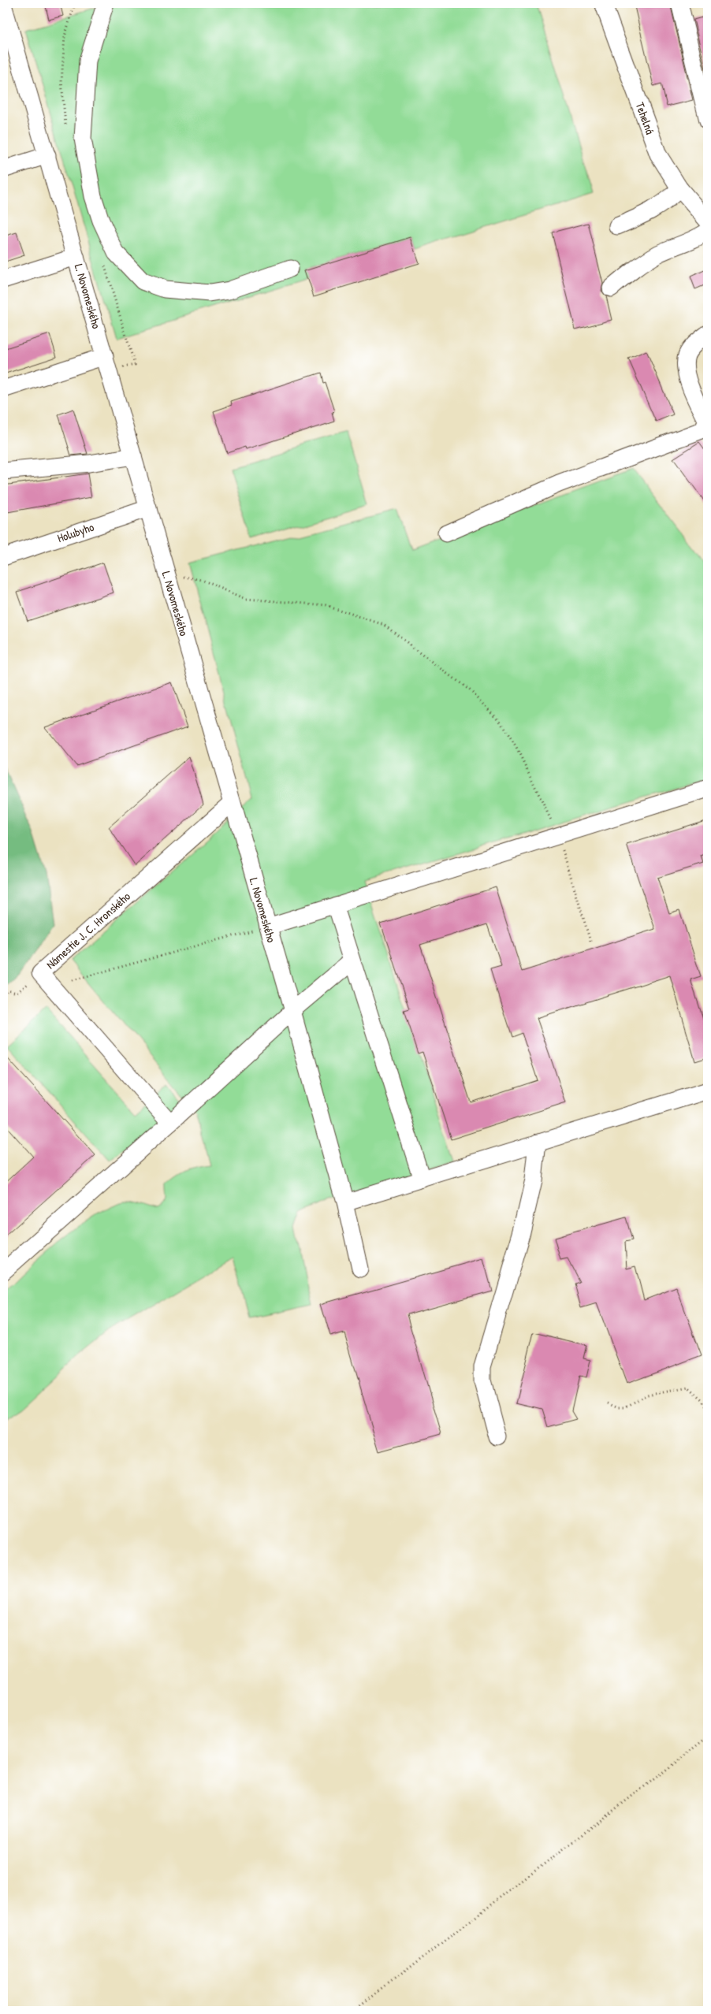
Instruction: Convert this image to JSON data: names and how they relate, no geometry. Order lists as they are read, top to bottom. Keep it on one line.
{"streets":{"street":["Tehelná","L. Novomeského","Holubyho","Námestie J. C. Hronského"]},"crossings":[["L. Novomeského","Holubyho"],["L. Novomeského","Námestie J. C. Hronského"]]}
